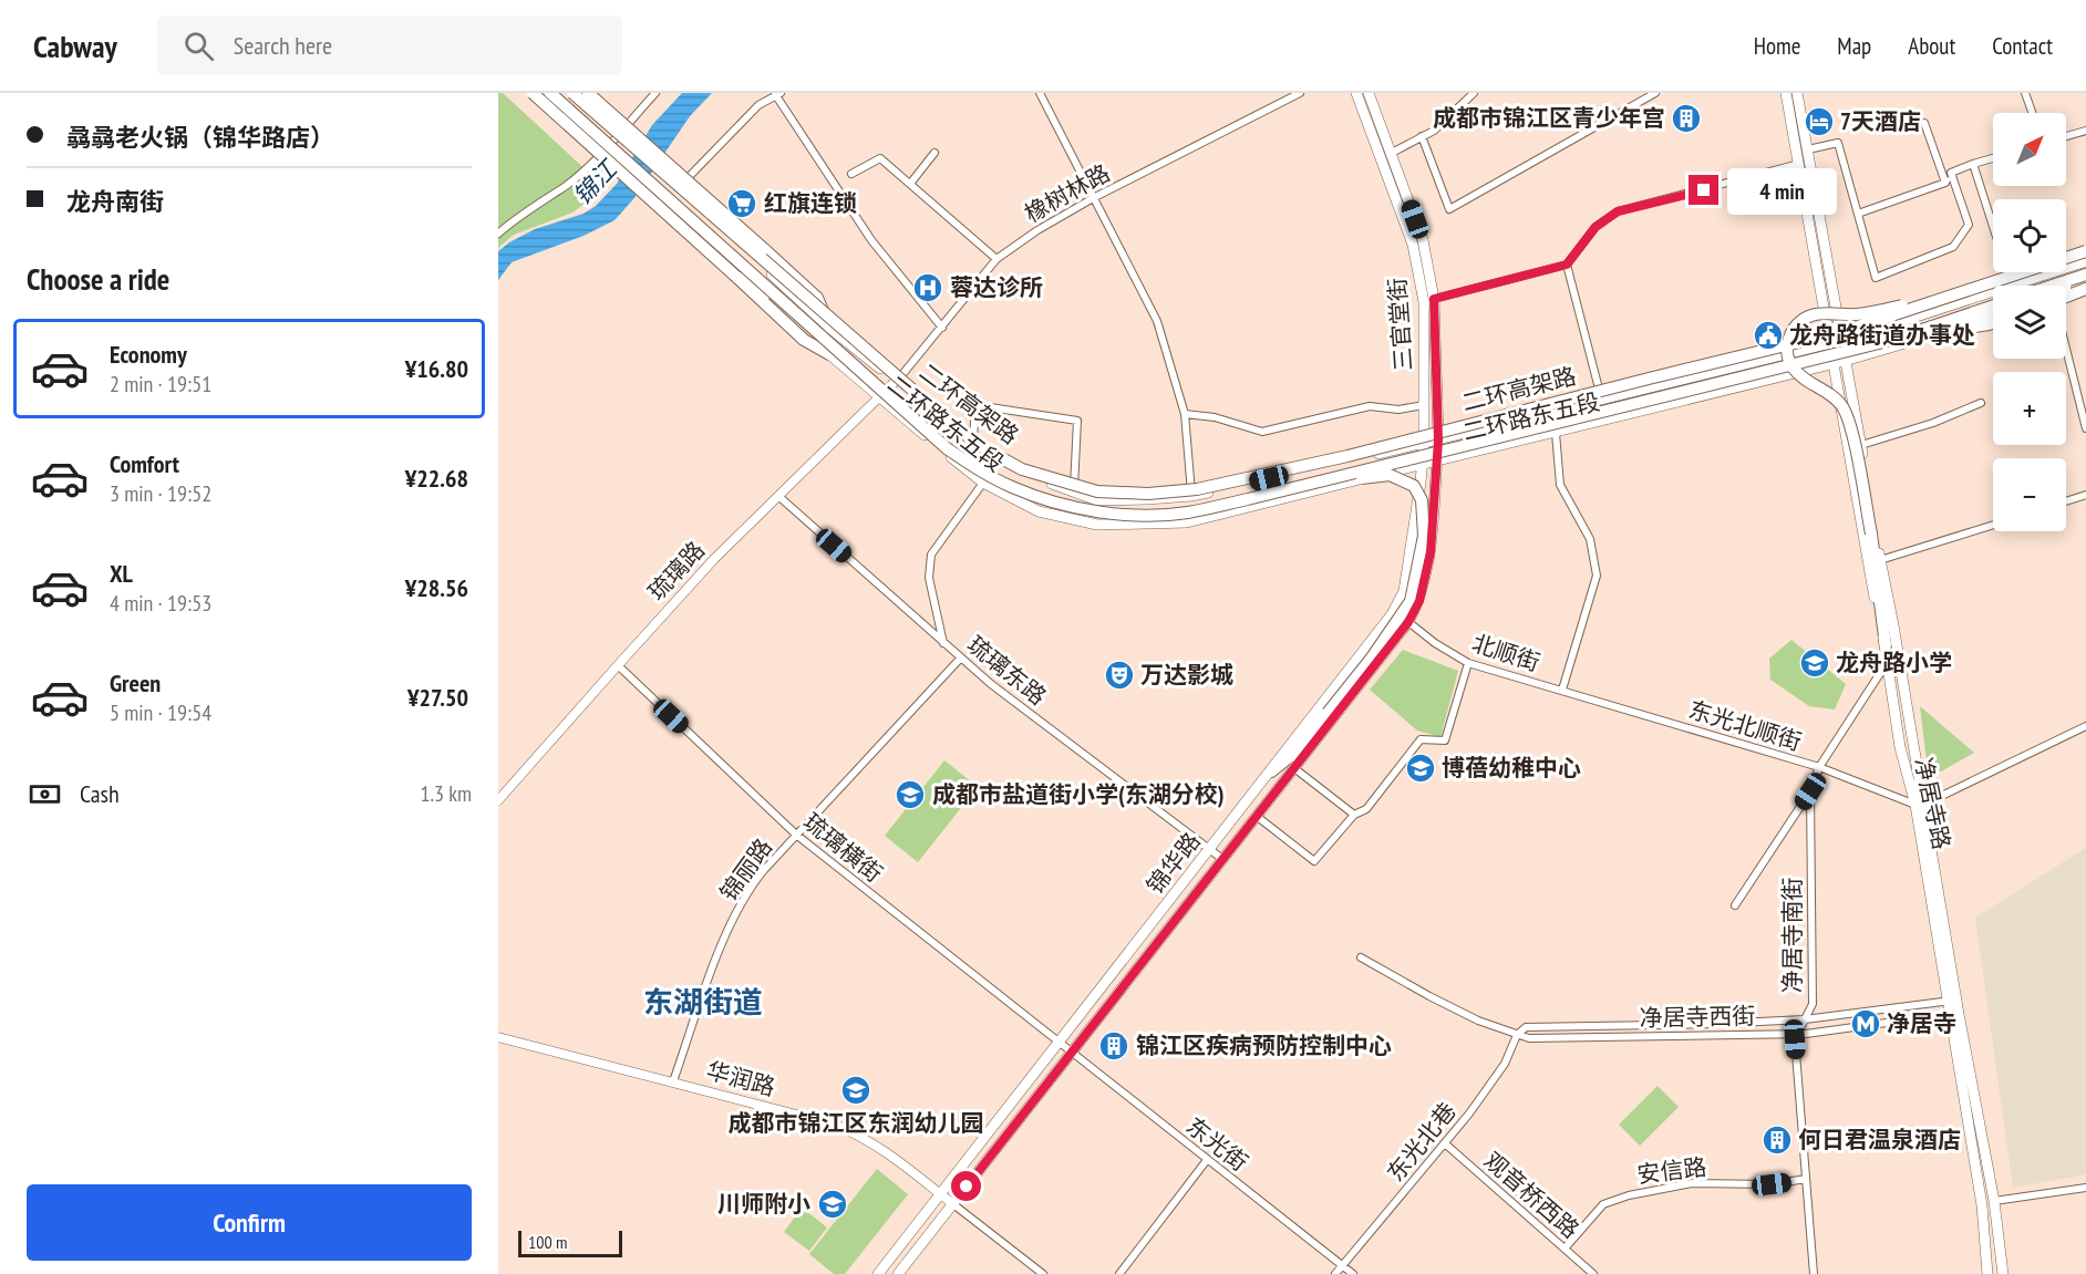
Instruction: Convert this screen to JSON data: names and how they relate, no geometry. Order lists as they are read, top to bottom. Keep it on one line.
{"streets":{"highway":["二环高架路"],"main road":["三官堂街","二环路东五段","净居寺路","锦华路"],"street":["橡树林路","琉璃路","北顺街","琉璃东路","东光北顺街","琉璃横街","锦丽路","净居寺南街","净居寺西街","华润路","东光北巷","东光街","安信路","观音桥西路"]},"crossings":[["橡树林路","二环路东五段"],["橡树林路","琉璃路"],["三官堂街","二环路东五段"],["三官堂街","锦华路"],["二环路东五段","琉璃路"],["二环路东五段","净居寺路"],["二环路东五段","锦华路"],["琉璃路","琉璃东路"],["琉璃路","琉璃横街"],["北顺街","东光北顺街"],["北顺街","锦华路"],["琉璃东路","锦华路"],["琉璃东路","锦丽路"],["东光北顺街","净居寺路"],["净居寺路","净居寺西街"],["琉璃横街","锦华路"],["琉璃横街","锦丽路"],["琉璃横街","东光街"],["锦华路","华润路"],["锦华路","东光街"],["锦丽路","华润路"],["净居寺南街","净居寺西街"],["净居寺南街","安信路"],["净居寺西街","东光北巷"],["东光北巷","东光街"],["东光北巷","观音桥西路"],["安信路","观音桥西路"]],"districts":["东湖街道"],"water":["锦江"],"places":{"building":["成都市锦江区青少年宫","锦江区疾病预防控制中心","何日君温泉酒店"],"hotel":["7天酒店"],"supermarket":["红旗连锁"],"hospital":["蓉达诊所"],"public building":["龙舟路街道办事处"],"school or university":["龙舟路小学","博蓓幼稚中心","成都市盐道街小学(东湖分校)","成都市锦江区东润幼儿园","川师附小"],"theatre":["万达影城"],"metro station":["净居寺"]},"scale_bar":"100 m","north":"top right","page":{"header":"Cabway","search":"Search here","nav":["Home","Map","About","Contact"],"banner":["骉骉老火锅（锦华路店）","龙舟南街"],"map_buttons":["+","−"],"bubble":"4 min","heading":"Choose a ride","list":[{"name":"Economy","note":"2 min · 19:51","value":"¥16.80"},{"name":"Comfort","note":"3 min · 19:52","value":"¥22.68"},{"name":"XL","note":"4 min · 19:53","value":"¥28.56"},{"name":"Green","note":"5 min · 19:54","value":"¥27.50"}],"pay":["Cash","1.3 km"],"buttons":"Confirm","scale":"100 m"}}
